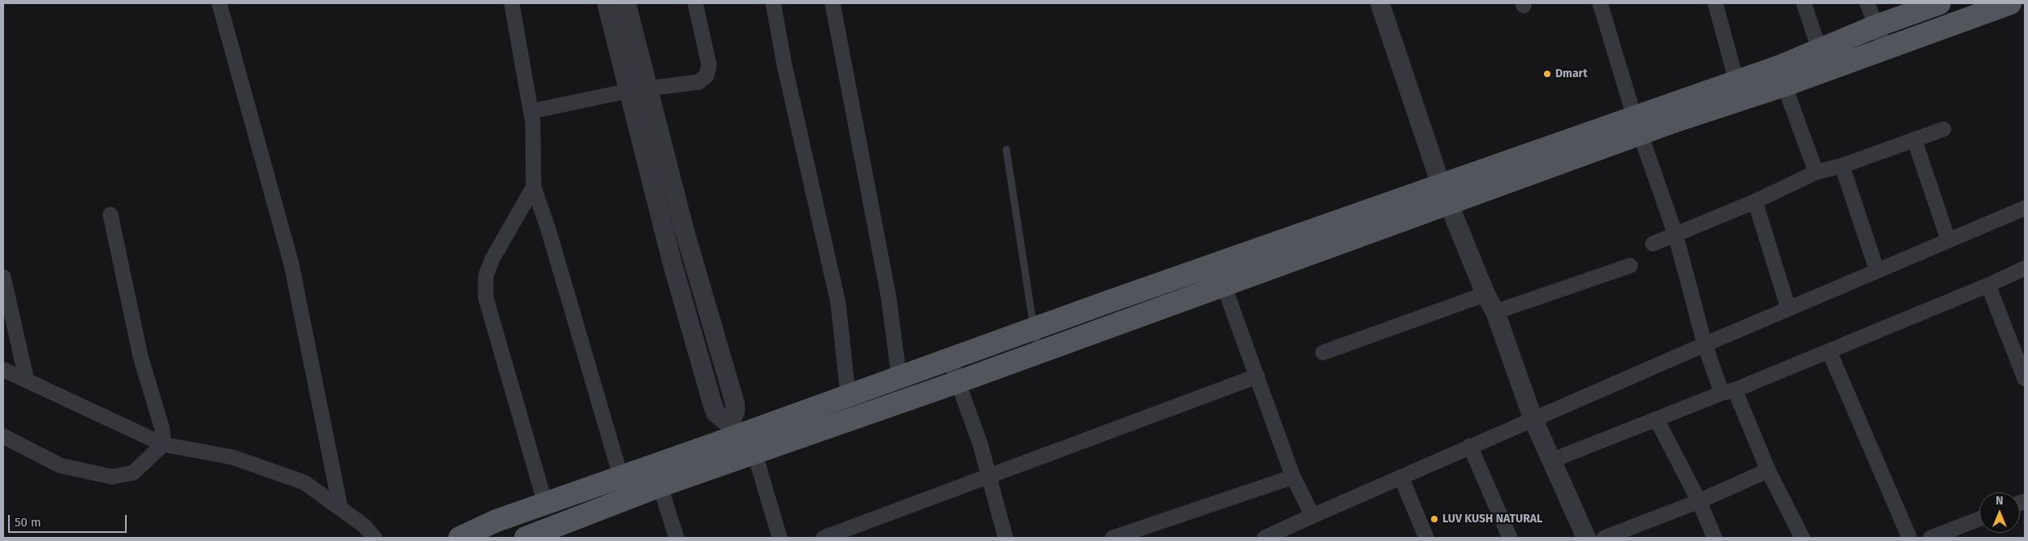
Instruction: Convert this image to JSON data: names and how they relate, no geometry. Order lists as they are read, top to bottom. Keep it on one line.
{"places":["Dmart","LUV KUSH NATURAL"],"scale_bar":"50 m","north":"top"}
